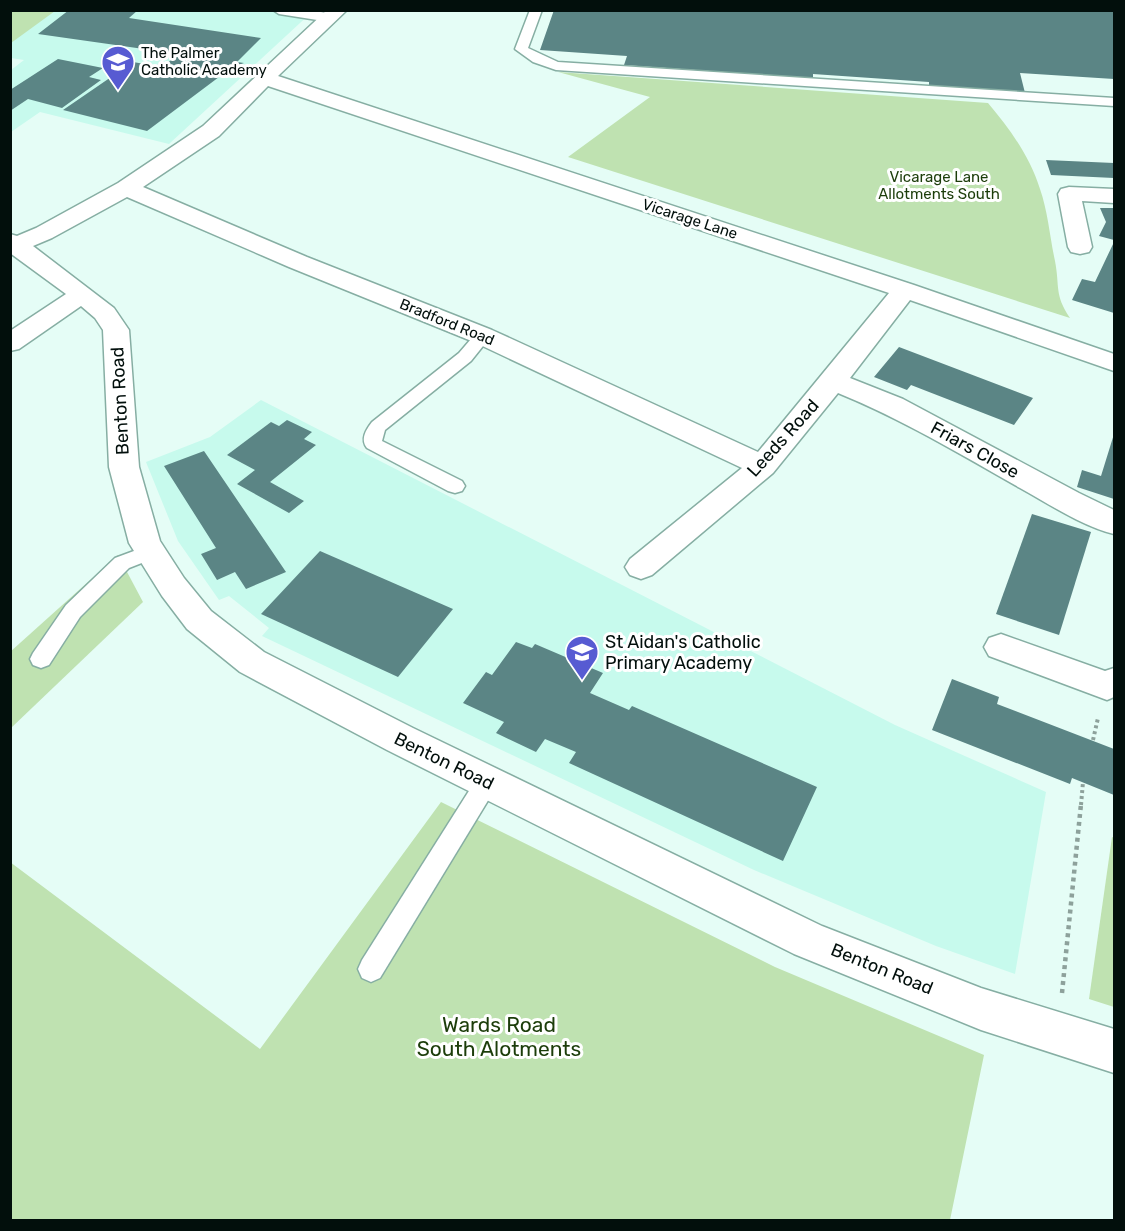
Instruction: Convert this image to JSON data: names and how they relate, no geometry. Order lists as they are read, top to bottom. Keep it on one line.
{"streets":{"street":["Vicarage Lane","Bradford Road","Benton Road","Leeds Road","Friars Close"]},"crossings":[["Vicarage Lane","Leeds Road"],["Bradford Road","Leeds Road"],["Leeds Road","Friars Close"]],"parks":["Vicarage Lane Allotments South","Wards Road South Alotments"],"places":{"school or university":["The Palmer Catholic Academy","St Aidan's Catholic Primary Academy"]}}
